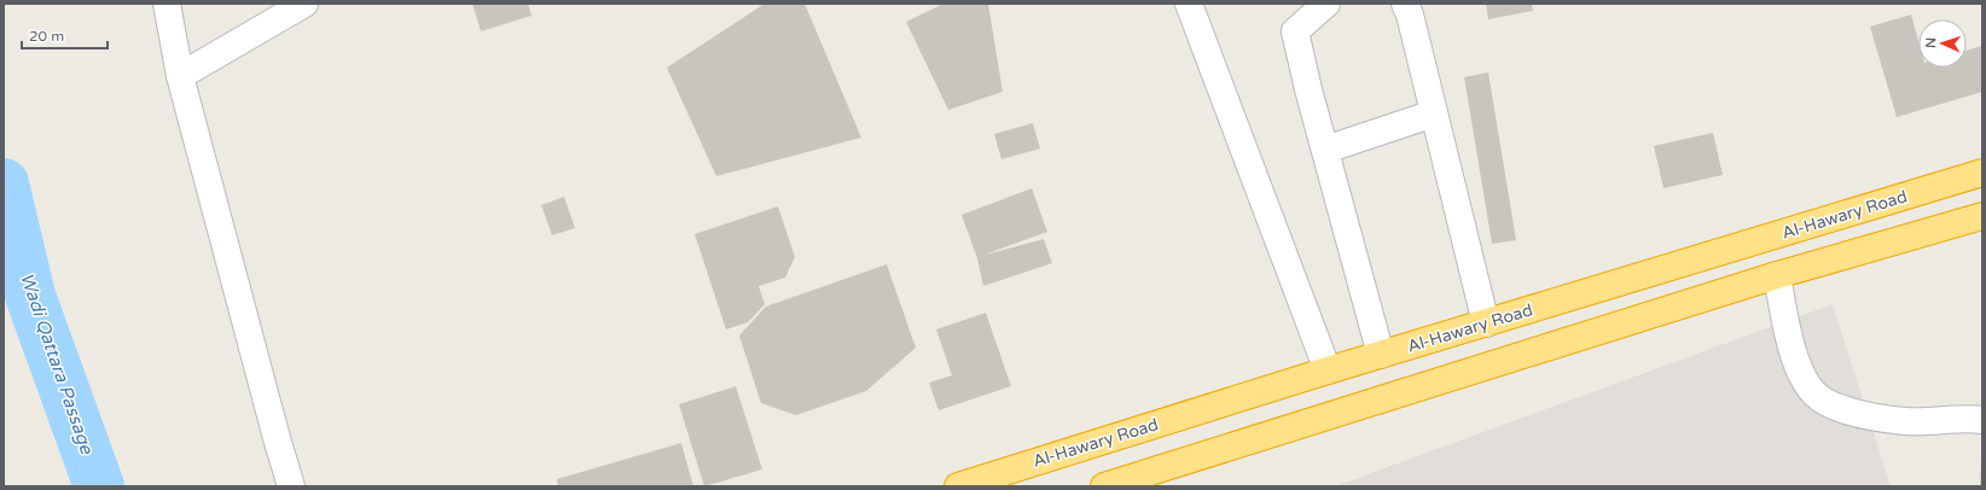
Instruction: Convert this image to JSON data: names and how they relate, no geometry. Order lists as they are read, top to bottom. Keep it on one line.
{"streets":{"highway":["Al-Hawary Road"]},"water":["Wadi Qattara Passage"],"scale_bar":"20 m","north":"left"}
